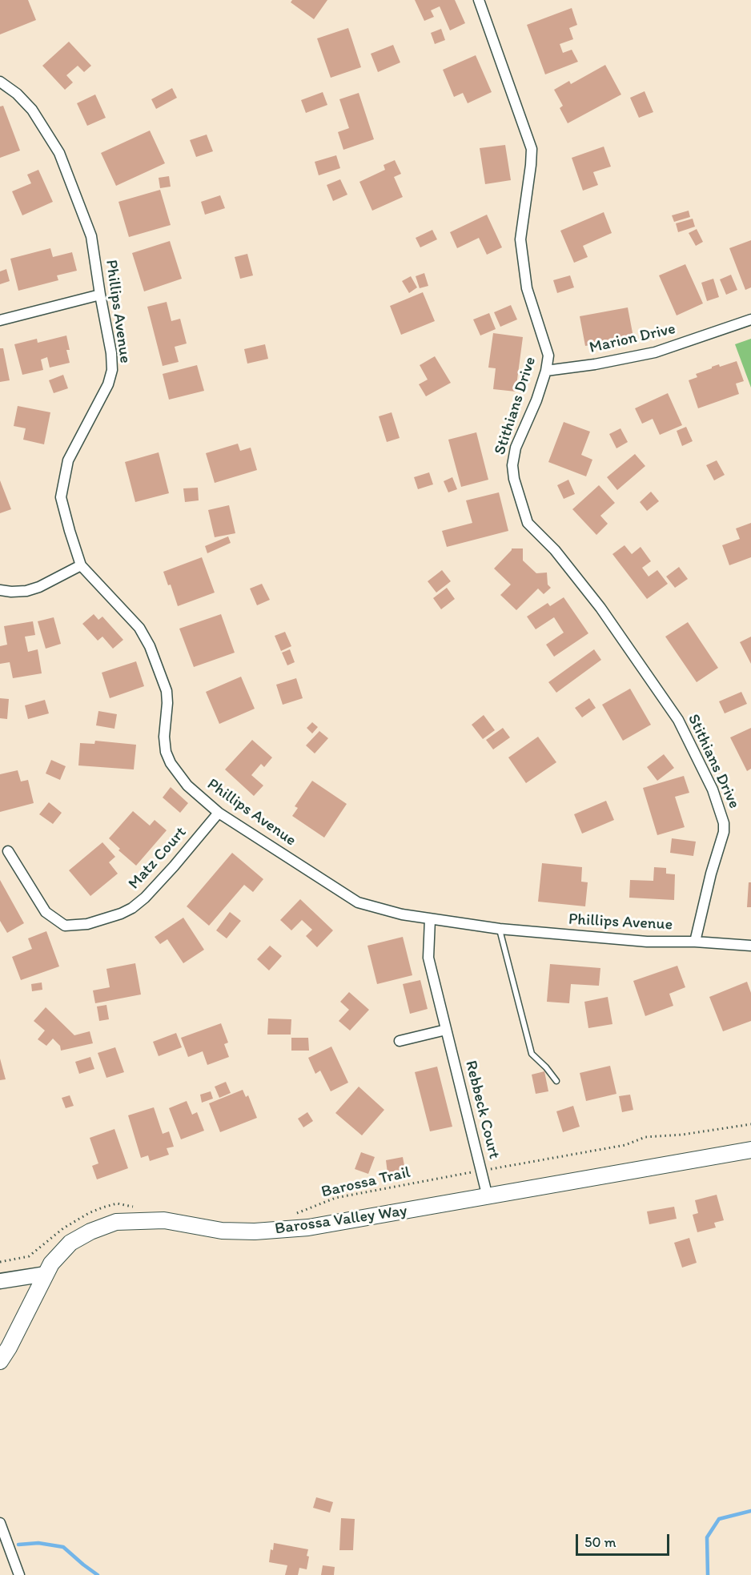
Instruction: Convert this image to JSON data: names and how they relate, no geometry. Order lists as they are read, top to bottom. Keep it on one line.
{"streets":{"main road":["Barossa Valley Way"],"street":["Phillips Avenue","Marion Drive","Stithians Drive","Matz Court","Rebbeck Court"],"path":["Barossa Trail"]},"crossings":[["Phillips Avenue","Stithians Drive"],["Phillips Avenue","Matz Court"],["Phillips Avenue","Rebbeck Court"],["Marion Drive","Stithians Drive"],["Rebbeck Court","Barossa Trail"],["Rebbeck Court","Barossa Valley Way"]],"scale_bar":"50 m"}
